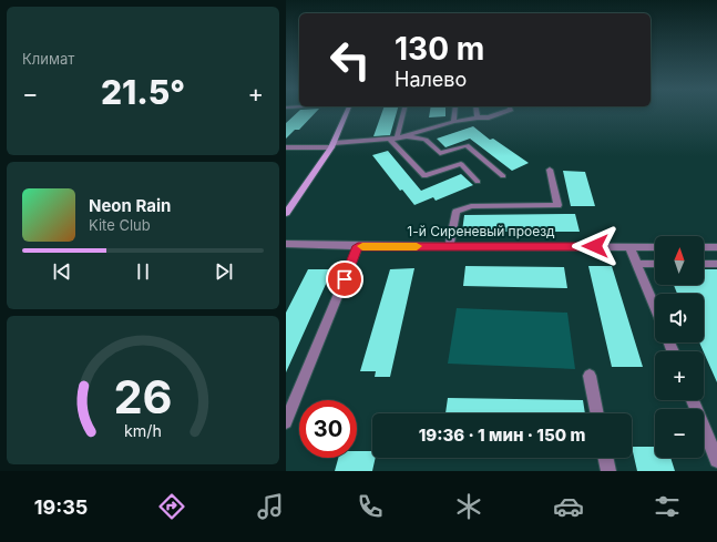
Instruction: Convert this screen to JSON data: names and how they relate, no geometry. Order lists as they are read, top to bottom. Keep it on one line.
{"streets":{"street":["1-й Сиреневый проезд"]},"north":"top","page":{"tile":"Климат","turn":["130 m","Налево"],"heat":["−","21.5°","+"],"song":["Neon Rain","Kite Club"],"map_buttons":["+","−"],"limit":"30","trip":"19:36 · 1 мин · 150 m","tabs":"19:35","gauge":["26","km/h"]}}
